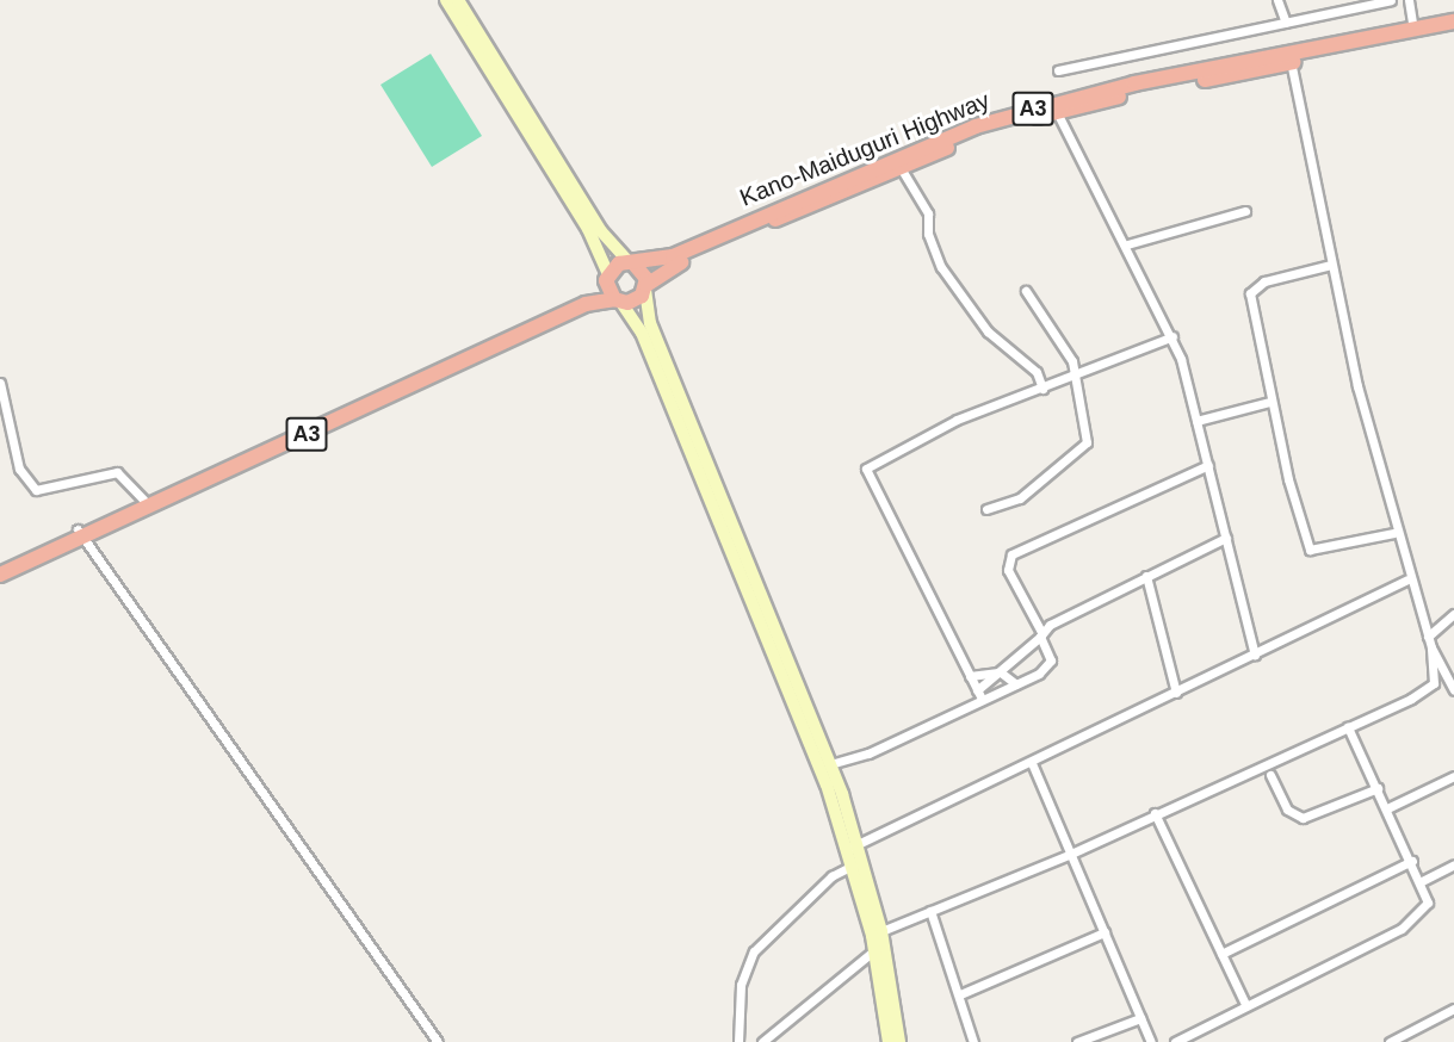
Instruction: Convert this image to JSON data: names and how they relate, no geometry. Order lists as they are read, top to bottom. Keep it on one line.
{"streets":{"highway":["A3","Kano-Maiduguri Highway"]},"crossings":[["A3","Kano-Maiduguri Highway"]]}
